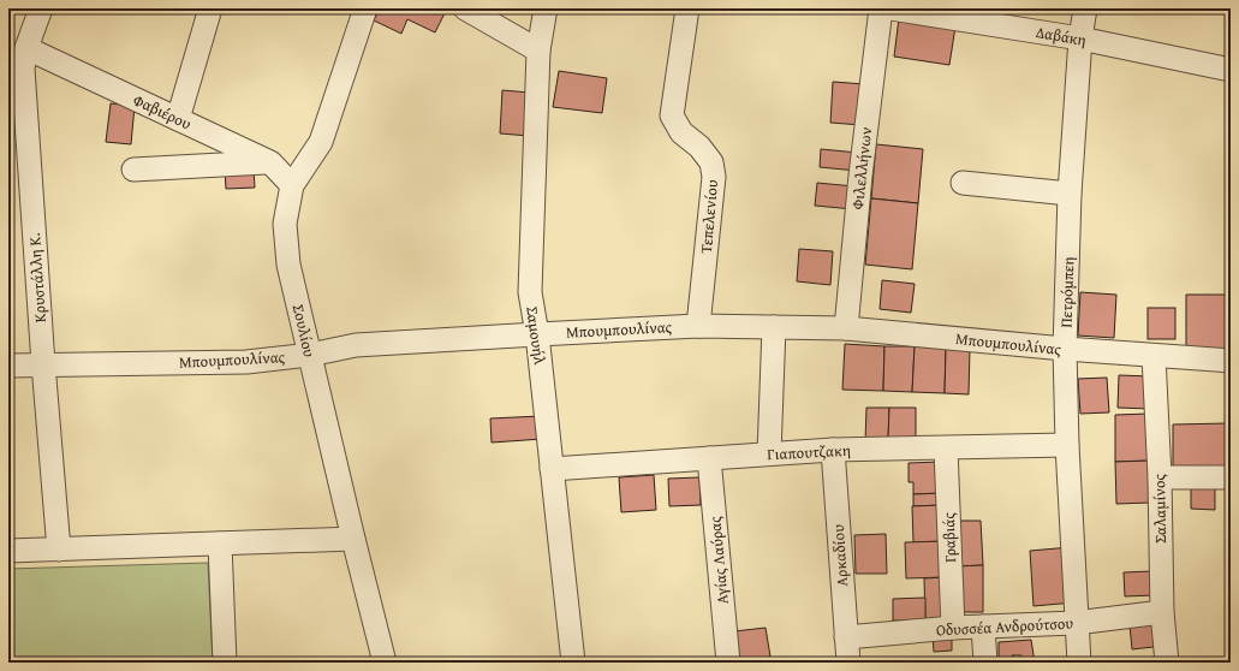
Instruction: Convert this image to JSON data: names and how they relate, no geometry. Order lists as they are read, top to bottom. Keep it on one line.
{"streets":{"street":["Δαβάκη","Φαβιέρου","Φιλελλήνων","Τεπελενίου","Κρυστάλλη Κ.","Πετρόμπεη","Μπουμπουλίνας","Σουλίου","Σαμουήλ","Γιαπουτζακη","Σαλαμίνος","Γραβιάς","Αρκαδίου","Αγίας Λαύρας","Οδυσσέα Ανδρούτσου"]},"crossings":[["Δαβάκη","Πετρόμπεη"],["Φαβιέρου","Κρυστάλλη Κ."],["Φαβιέρου","Σουλίου"],["Φιλελλήνων","Μπουμπουλίνας"],["Τεπελενίου","Μπουμπουλίνας"],["Κρυστάλλη Κ.","Μπουμπουλίνας"],["Πετρόμπεη","Μπουμπουλίνας"],["Πετρόμπεη","Γιαπουτζακη"],["Πετρόμπεη","Οδυσσέα Ανδρούτσου"],["Μπουμπουλίνας","Σουλίου"],["Μπουμπουλίνας","Σαμουήλ"],["Μπουμπουλίνας","Σαλαμίνος"],["Σαμουήλ","Γιαπουτζακη"],["Γιαπουτζακη","Γραβιάς"],["Γιαπουτζακη","Αρκαδίου"],["Γιαπουτζακη","Αγίας Λαύρας"],["Σαλαμίνος","Οδυσσέα Ανδρούτσου"],["Γραβιάς","Οδυσσέα Ανδρούτσου"],["Αρκαδίου","Οδυσσέα Ανδρούτσου"]]}
